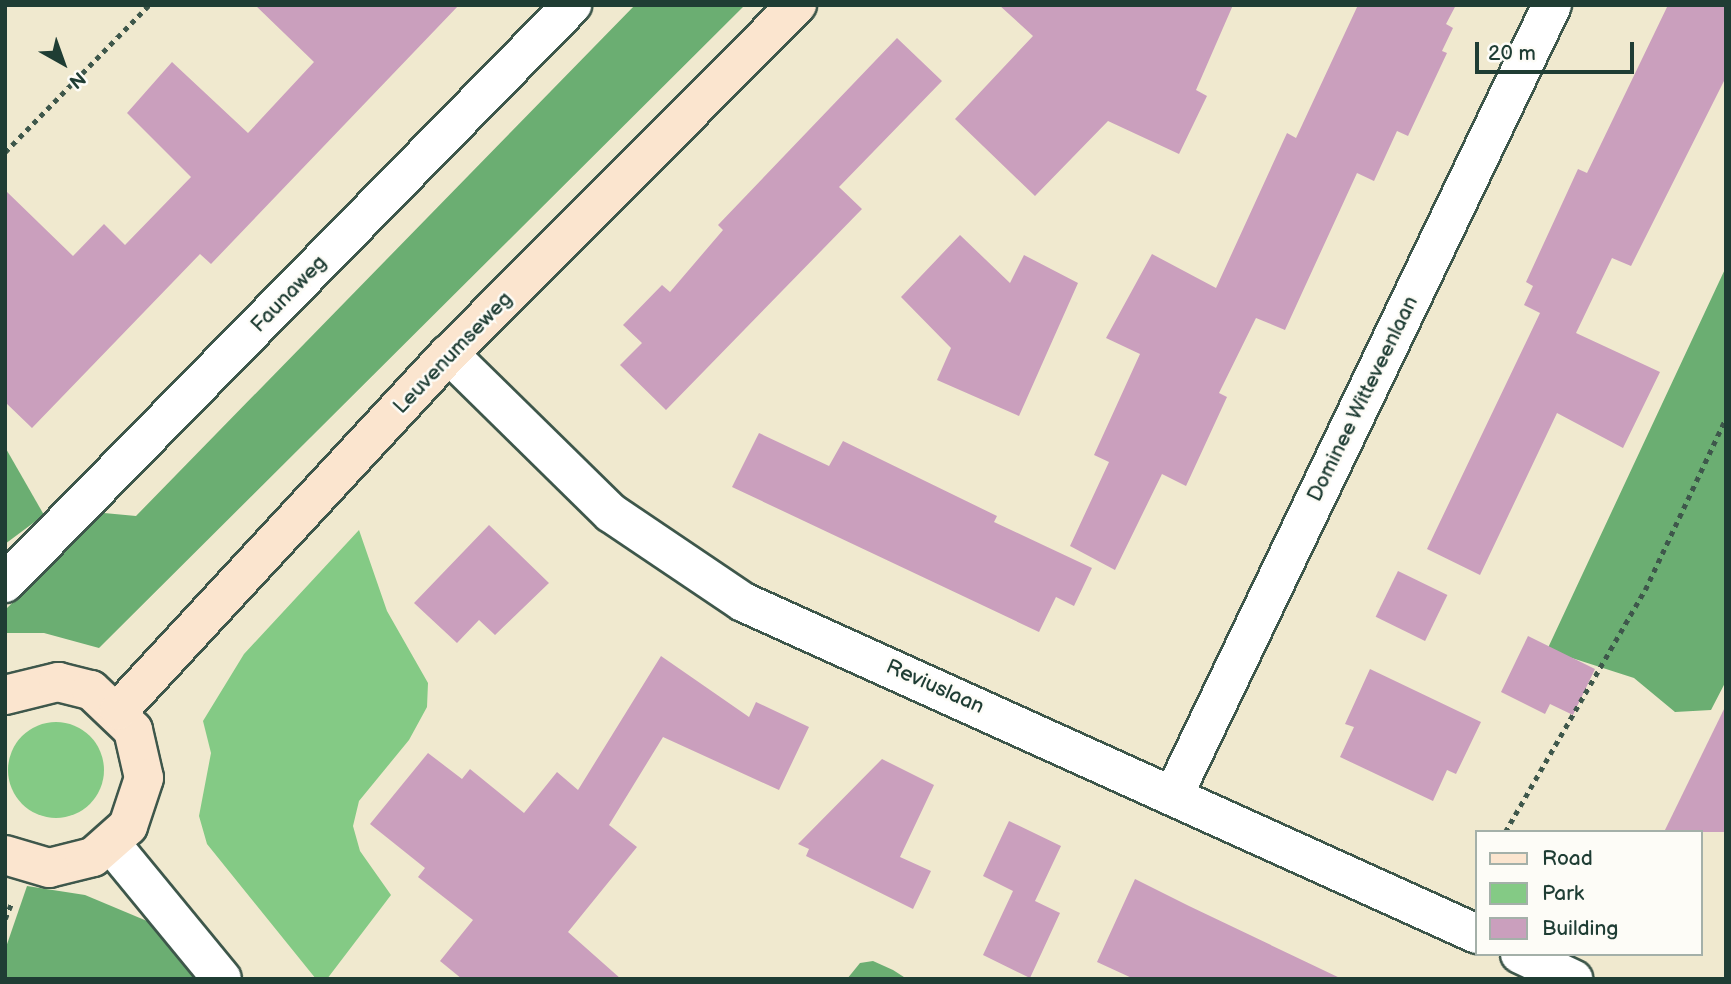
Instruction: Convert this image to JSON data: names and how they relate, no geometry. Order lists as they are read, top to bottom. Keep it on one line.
{"streets":{"main road":["Leuvenumseweg"],"street":["Faunaweg","Dominee Witteveenlaan","Reviuslaan"]},"crossings":[["Leuvenumseweg","Reviuslaan"],["Dominee Witteveenlaan","Reviuslaan"]],"legend":["Road","Park","Building"],"scale_bar":"20 m","north":"bottom right"}
